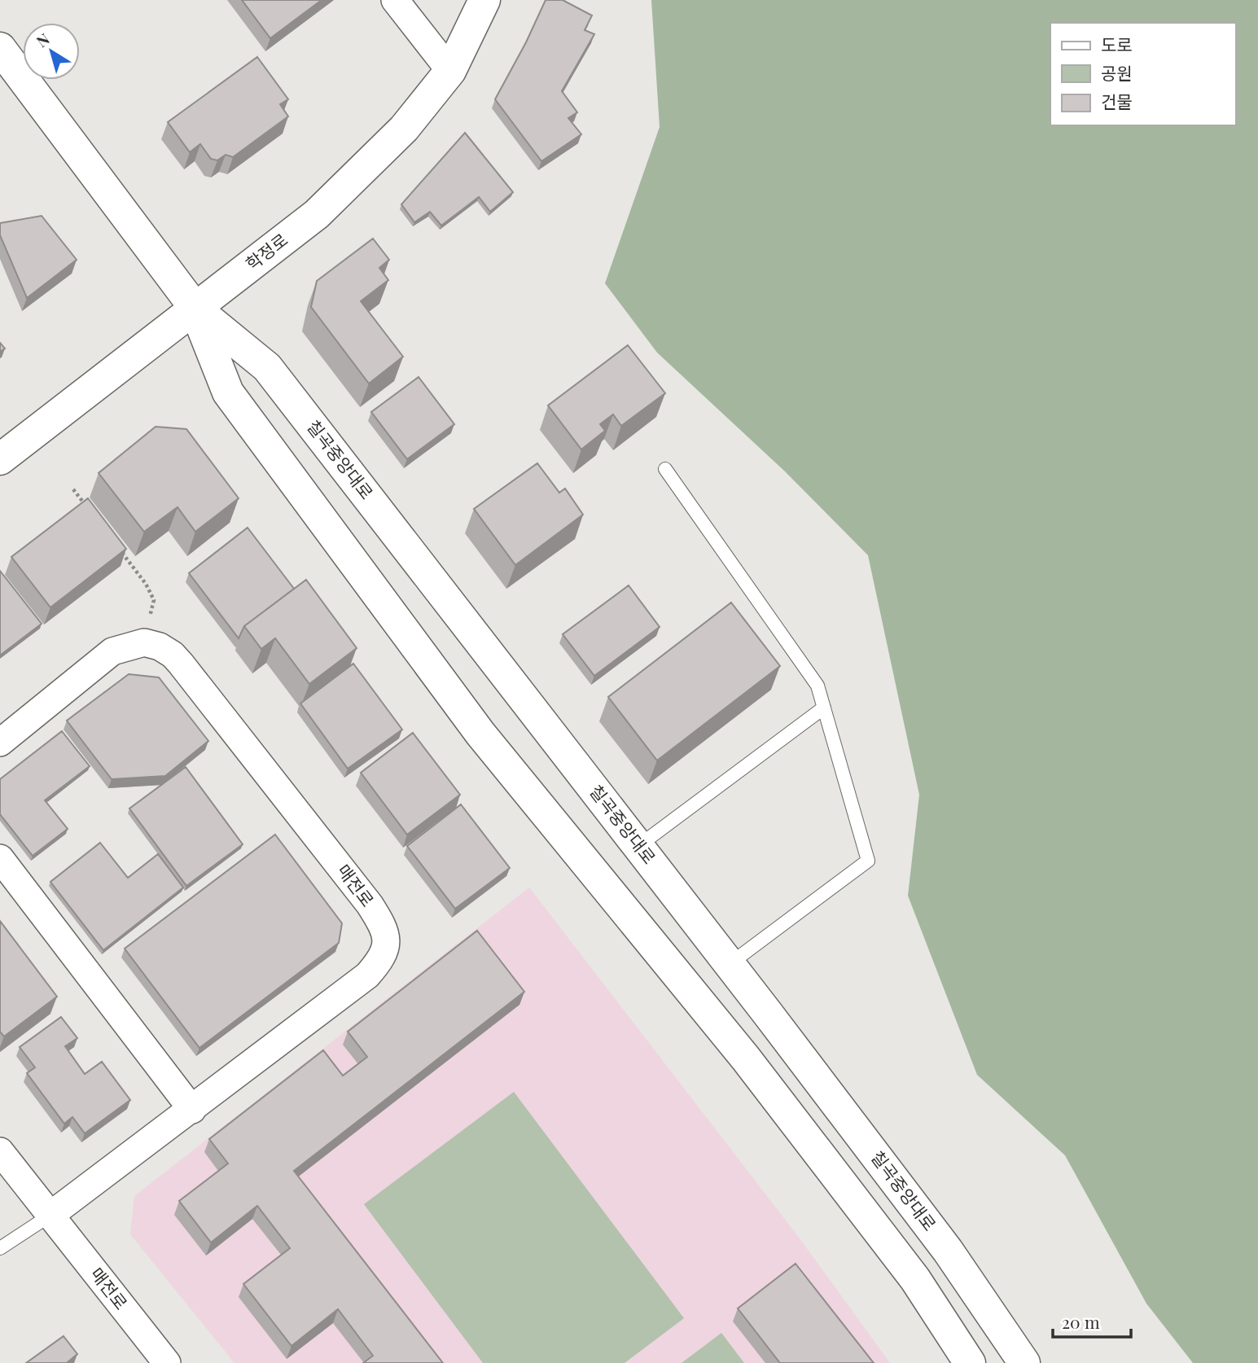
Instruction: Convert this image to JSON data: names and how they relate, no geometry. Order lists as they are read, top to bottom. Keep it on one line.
{"streets":{"main road":["학정로","칠곡중앙대로"],"street":["매전로"]},"crossings":[["학정로","칠곡중앙대로"]],"legend":["도로","공원","건물"],"scale_bar":"20 m","north":"top left"}
